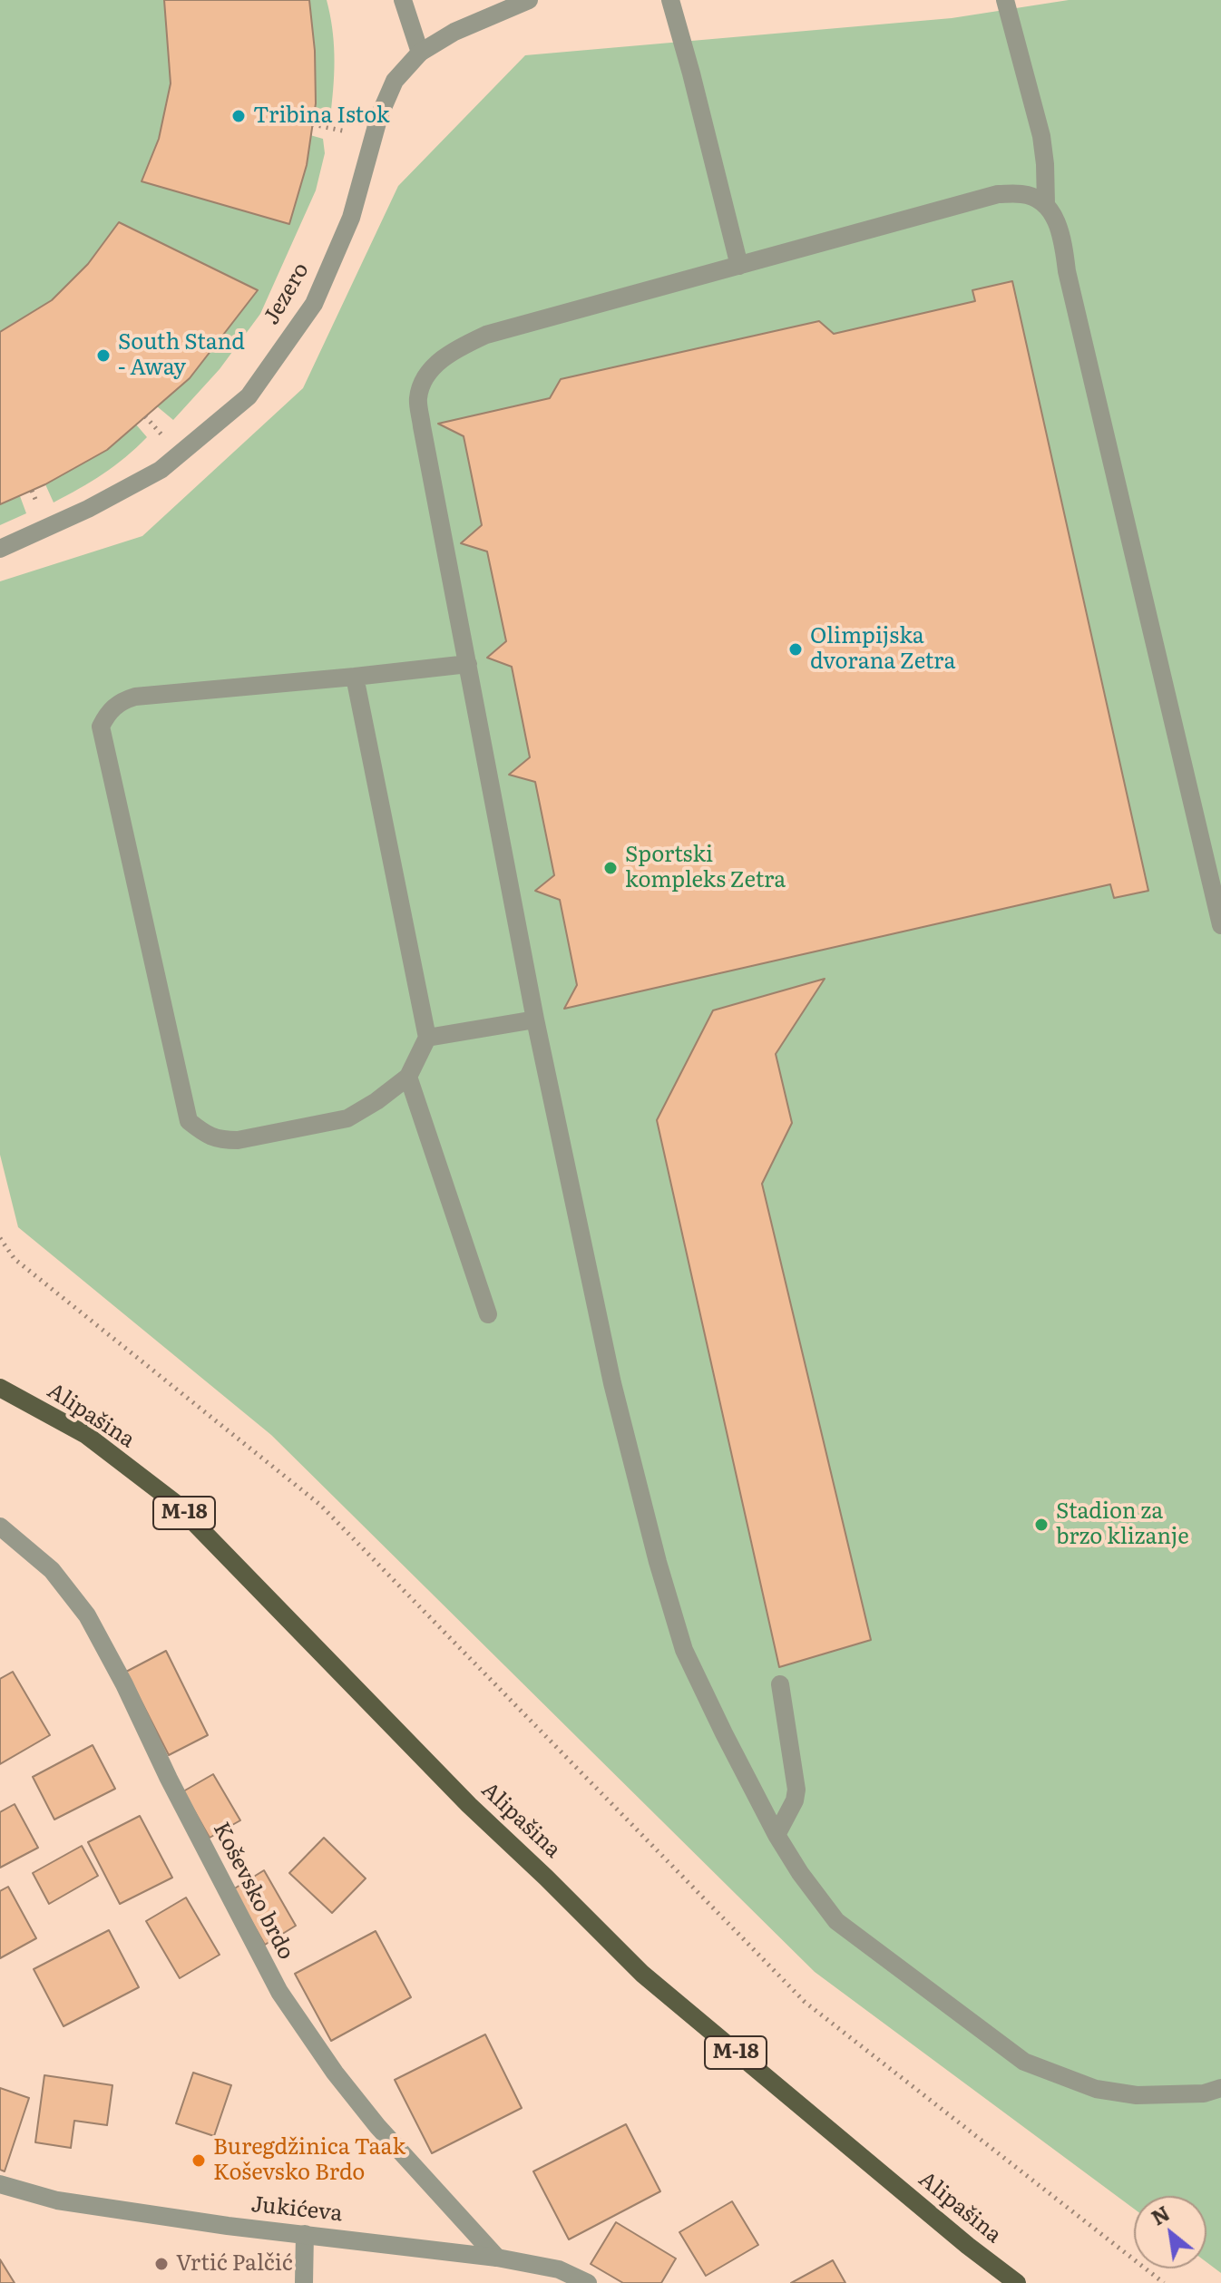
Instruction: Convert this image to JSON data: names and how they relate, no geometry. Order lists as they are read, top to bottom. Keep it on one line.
{"streets":{"main road":["Alipašina","M-18"],"street":["Jezero","Koševsko brdo","Jukićeva"]},"crossings":[["Koševsko brdo","Jukićeva"]],"places":["Tribina Istok","South Stand - Away","Olimpijska dvorana Zetra","Sportski kompleks Zetra","Stadion za brzo klizanje","Buregdžinica Taak Koševsko Brdo","Vrtić Palčić"],"north":"top left"}
